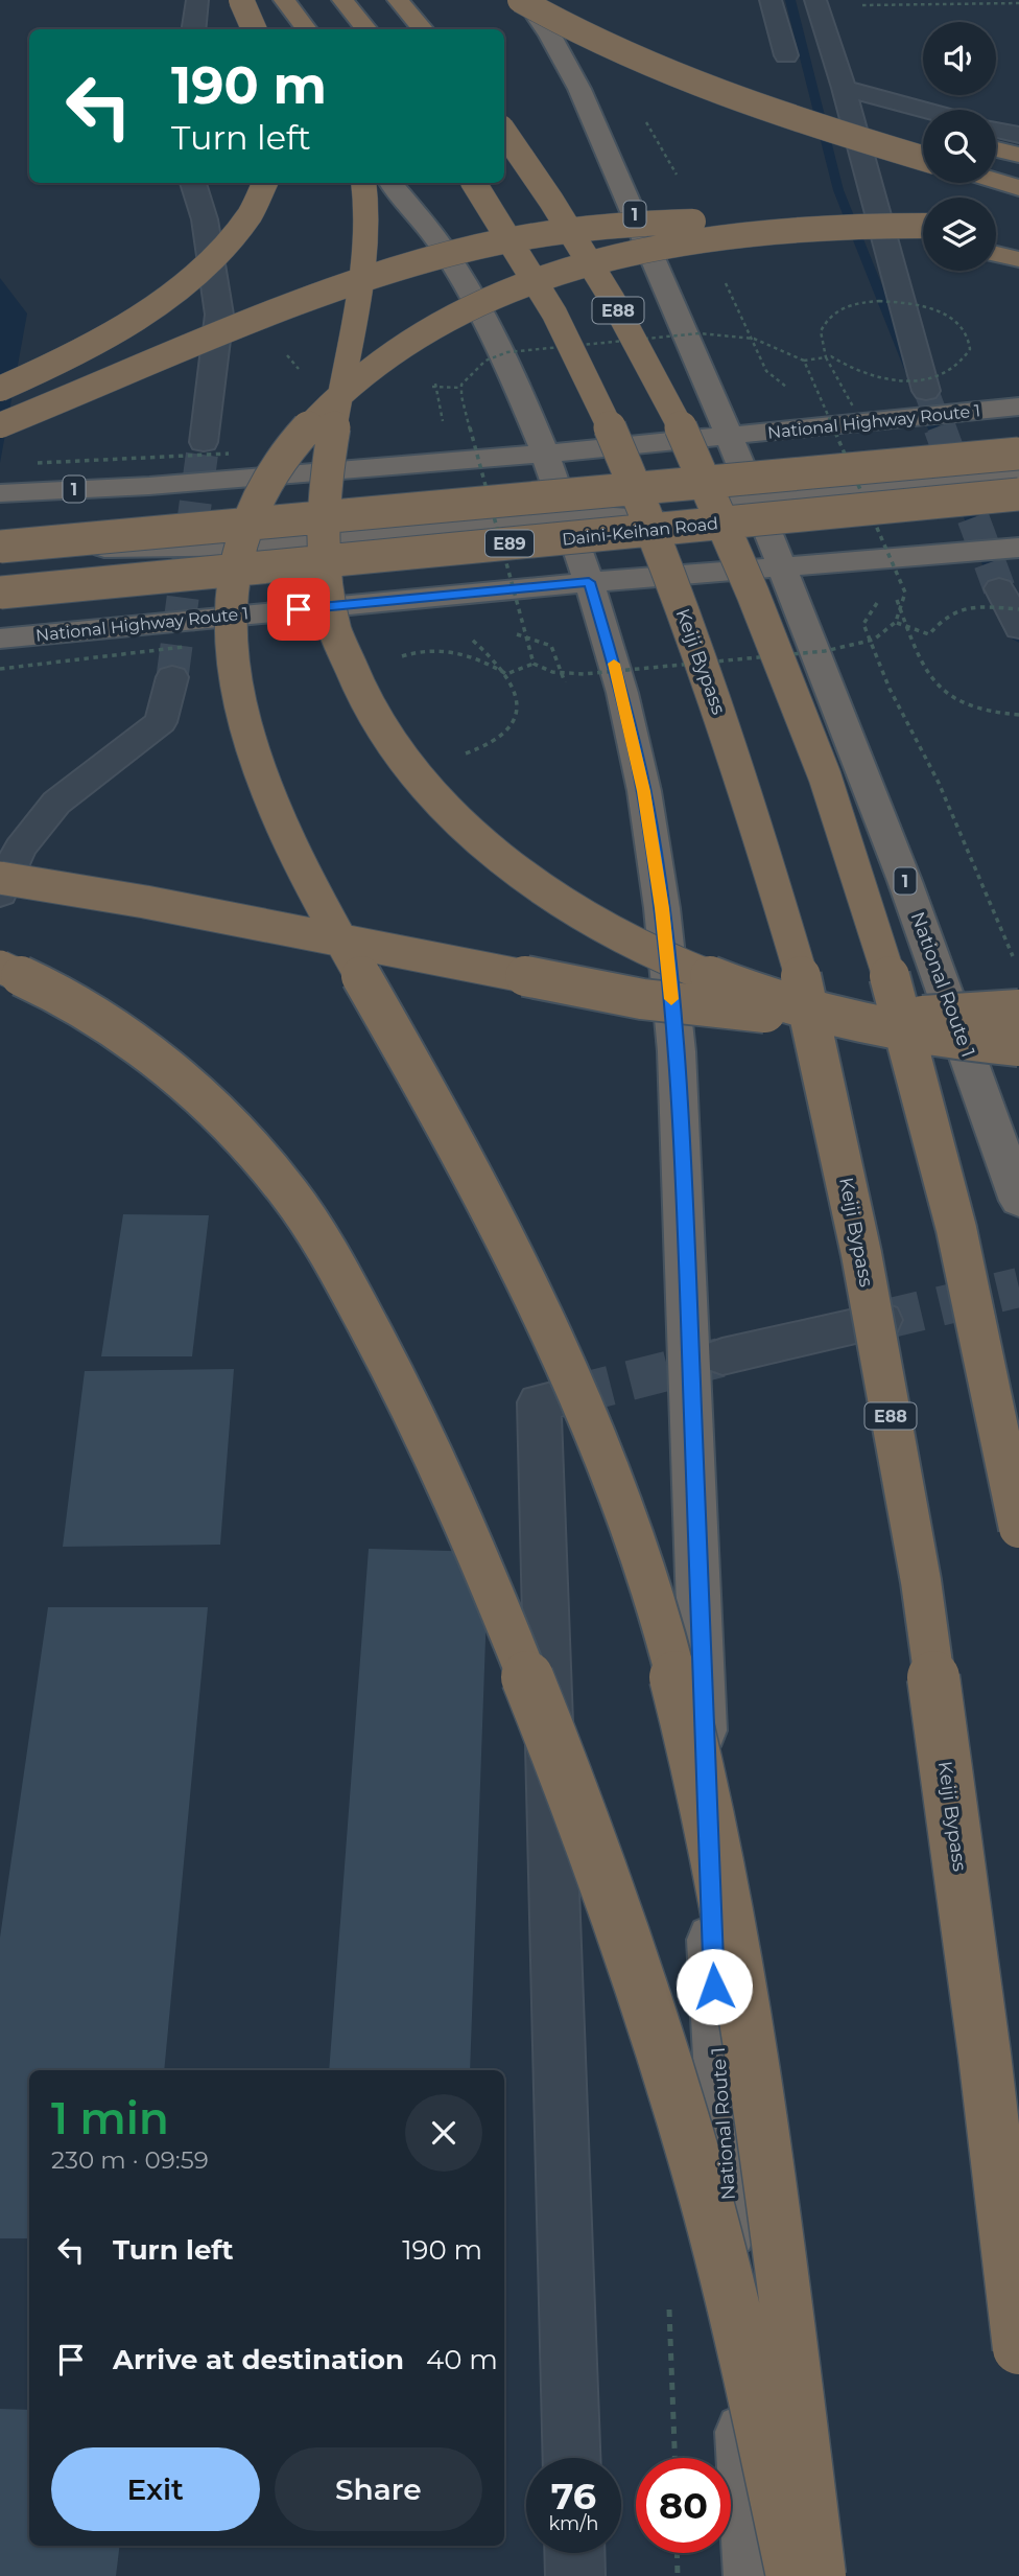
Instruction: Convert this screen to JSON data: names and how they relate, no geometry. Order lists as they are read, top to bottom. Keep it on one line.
{"streets":{"highway":["1","E88","National Highway Route 1","Daini-Keihan Road","E89","Keiji Bypass","National Route 1"]},"crossings":[["1","National Highway Route 1"],["1","National Route 1"],["National Highway Route 1","National Route 1"]],"page":{"turn":["190 m","Turn left"],"heading":["1 min","230 m · 09:59"],"list":[{"name":"Turn left","value":"190 m"},{"name":"Arrive at destination","value":"40 m"}],"buttons":["Exit","Share"],"speed":"76 km/h","limit":"80"}}
